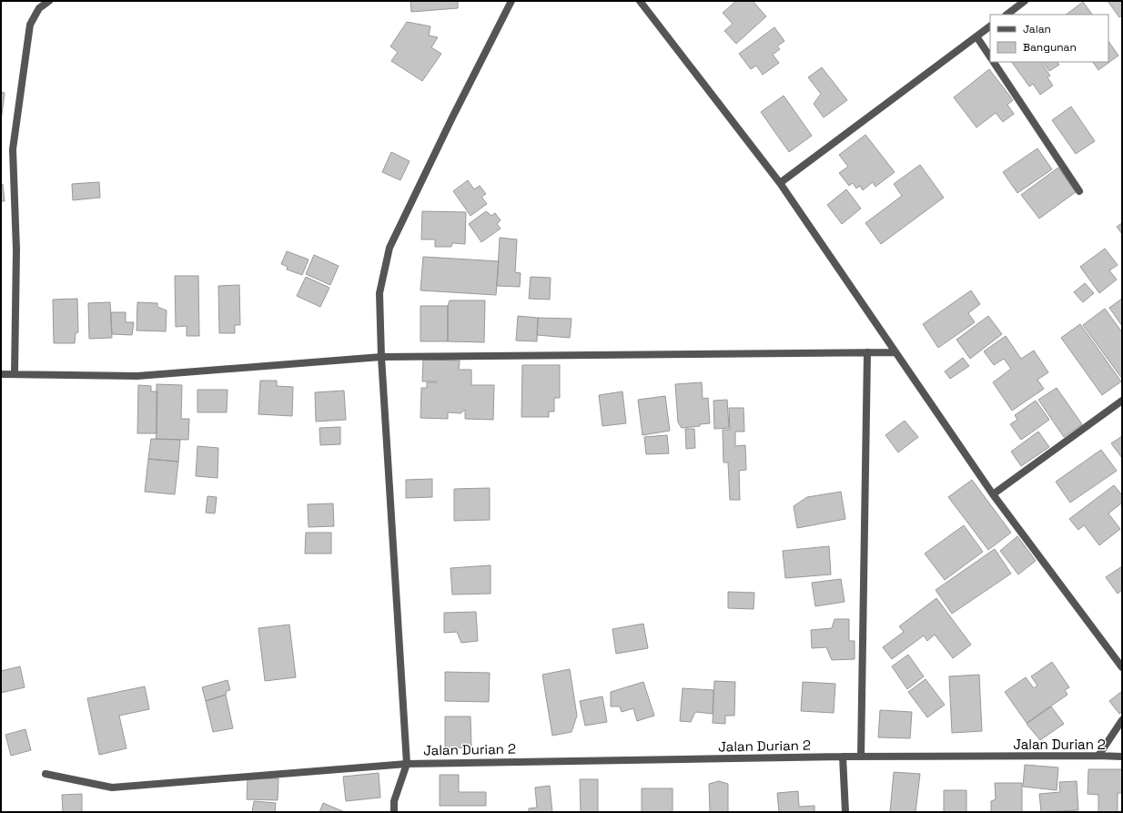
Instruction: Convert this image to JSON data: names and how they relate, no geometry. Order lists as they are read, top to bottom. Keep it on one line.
{"streets":{"street":["Jalan Durian 2"]},"legend":["Jalan","Bangunan"]}
